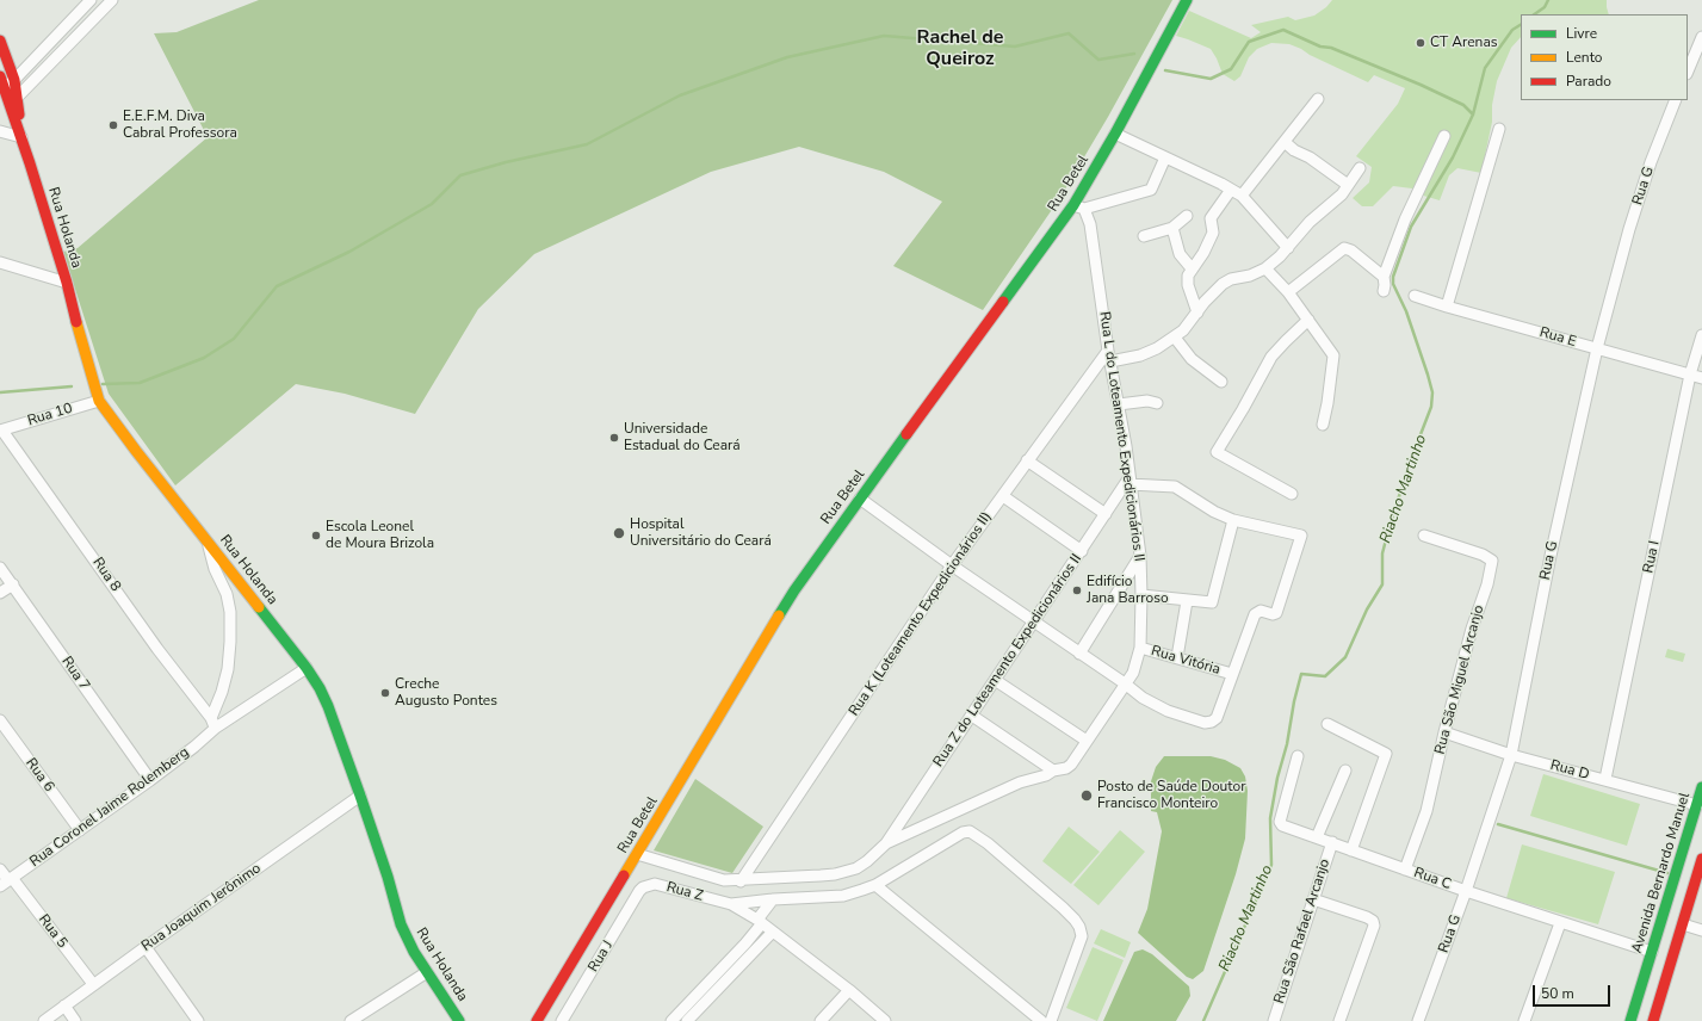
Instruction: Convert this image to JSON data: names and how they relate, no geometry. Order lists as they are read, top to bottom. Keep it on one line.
{"streets":{"street":["Rua Betel","Rua G","Rua Holanda","Rua E","Rua 10","Rua L do Loteamento Expedicionários II","Rua I","Rua 8","Rua K (Loteamento Expedicionários II)","Rua Z do Loteamento Expedicionários II","Rua Vitória","Rua 7","Rua São Miguel Arcanjo","Rua D","Rua 6","Rua Coronel Jaime Rolemberg","Avenida Bernardo Manuel","Rua C","Rua Z","Rua Joaquim Jerônimo","Rua 5","Rua São Rafael Arcanjo","Rua J"]},"crossings":[["Rua Betel","Rua L do Loteamento Expedicionários II"],["Rua G","Rua E"],["Rua G","Rua D"],["Rua G","Rua C"],["Rua Holanda","Rua 10"],["Rua Holanda","Rua Coronel Jaime Rolemberg"],["Rua Holanda","Rua Joaquim Jerônimo"],["Rua E","Rua I"],["Rua 10","Rua 8"],["Rua L do Loteamento Expedicionários II","Rua K (Loteamento Expedicionários II)"],["Rua L do Loteamento Expedicionários II","Rua Z do Loteamento Expedicionários II"],["Rua L do Loteamento Expedicionários II","Rua Vitória"],["Rua I","Rua D"],["Rua 8","Rua Coronel Jaime Rolemberg"],["Rua 7","Rua Coronel Jaime Rolemberg"],["Rua São Miguel Arcanjo","Rua D"],["Rua São Miguel Arcanjo","Rua C"],["Rua D","Avenida Bernardo Manuel"],["Rua 6","Rua Coronel Jaime Rolemberg"],["Rua Coronel Jaime Rolemberg","Rua 5"],["Avenida Bernardo Manuel","Rua C"],["Rua C","Rua São Rafael Arcanjo"],["Rua Z","Rua J"],["Rua Joaquim Jerônimo","Rua 5"]],"districts":["Rachel de Queiroz"],"water":["Riacho Martinho"],"places":["CT Arenas","E.E.F.M. Diva Cabral Professora","Universidade Estadual do Ceará","Hospital Universitário do Ceará","Escola Leonel de Moura Brizola","Edifício Jana Barroso","Creche Augusto Pontes","Posto de Saúde Doutor Francisco Monteiro"],"legend":["Livre","Lento","Parado"],"scale_bar":"50 m"}
